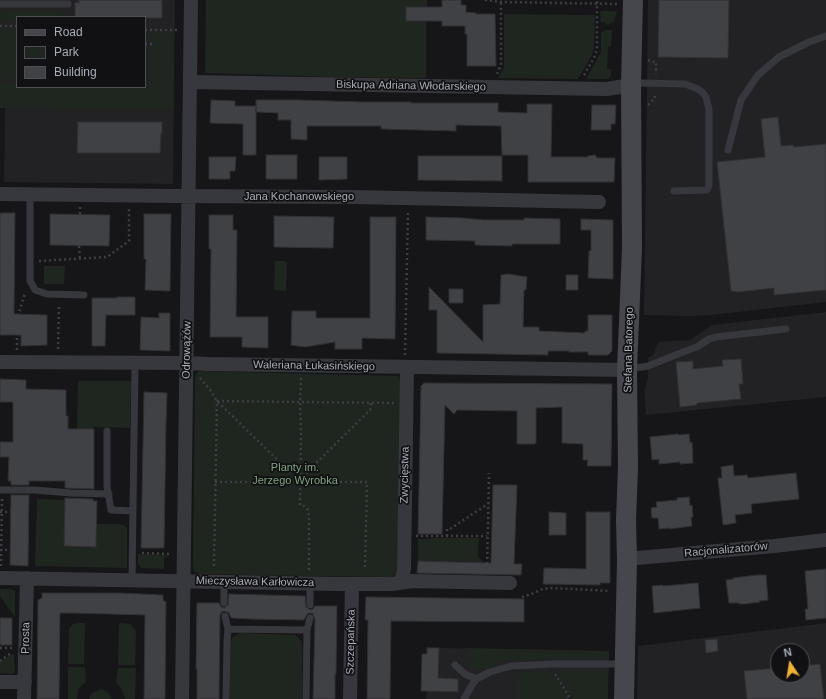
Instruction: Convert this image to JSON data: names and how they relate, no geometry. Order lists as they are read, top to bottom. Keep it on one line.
{"streets":{"street":["Biskupa Adriana Włodarskiego","Jana Kochanowskiego","Odrowążów","Stefana Batorego","Waleriana Łukasińskiego","Zwycięstwa","Racjonalizatorów","Mieczysława Karłowicza","Prosta","Szczepańska"]},"crossings":[["Biskupa Adriana Włodarskiego","Odrowążów"],["Biskupa Adriana Włodarskiego","Stefana Batorego"],["Jana Kochanowskiego","Odrowążów"],["Odrowążów","Waleriana Łukasińskiego"],["Odrowążów","Mieczysława Karłowicza"],["Stefana Batorego","Waleriana Łukasińskiego"],["Stefana Batorego","Racjonalizatorów"],["Waleriana Łukasińskiego","Zwycięstwa"],["Zwycięstwa","Mieczysława Karłowicza"],["Mieczysława Karłowicza","Prosta"],["Mieczysława Karłowicza","Szczepańska"]],"parks":["Planty im. Jerzego Wyrobka"],"legend":["Road","Park","Building"],"north":"top"}
